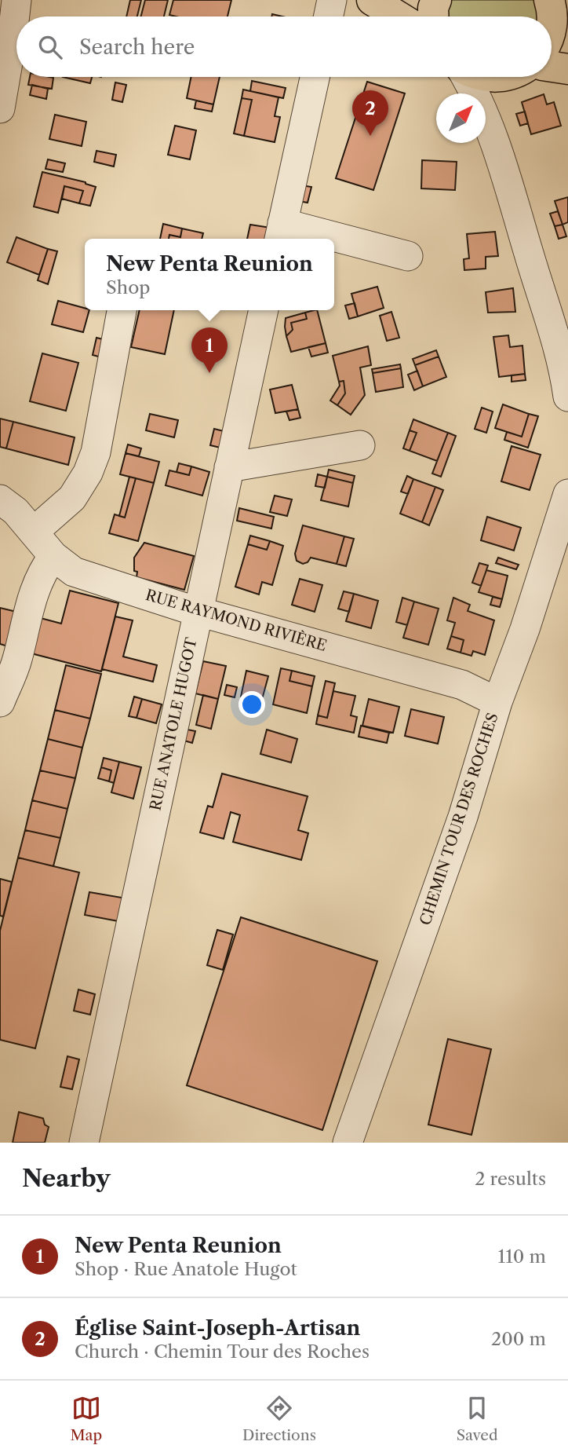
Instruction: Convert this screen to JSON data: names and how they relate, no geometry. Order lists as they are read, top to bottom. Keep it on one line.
{"streets":{"street":["RUE RAYMOND RIVIÈRE","RUE ANATOLE HUGOT","CHEMIN TOUR DES ROCHES"]},"crossings":[["RUE RAYMOND RIVIÈRE","RUE ANATOLE HUGOT"],["RUE RAYMOND RIVIÈRE","CHEMIN TOUR DES ROCHES"]],"north":"top right","page":{"search":"Search here","pins":["2","1"],"popup":["New Penta Reunion","Shop"],"heading":["Nearby","2 results"],"list":[{"mark":"1","name":"New Penta Reunion","note":"Shop · Rue Anatole Hugot","value":"110 m"},{"mark":"2","name":"Église Saint-Joseph-Artisan","note":"Church · Chemin Tour des Roches","value":"200 m"}],"nav":["Map","Directions","Saved"]}}
